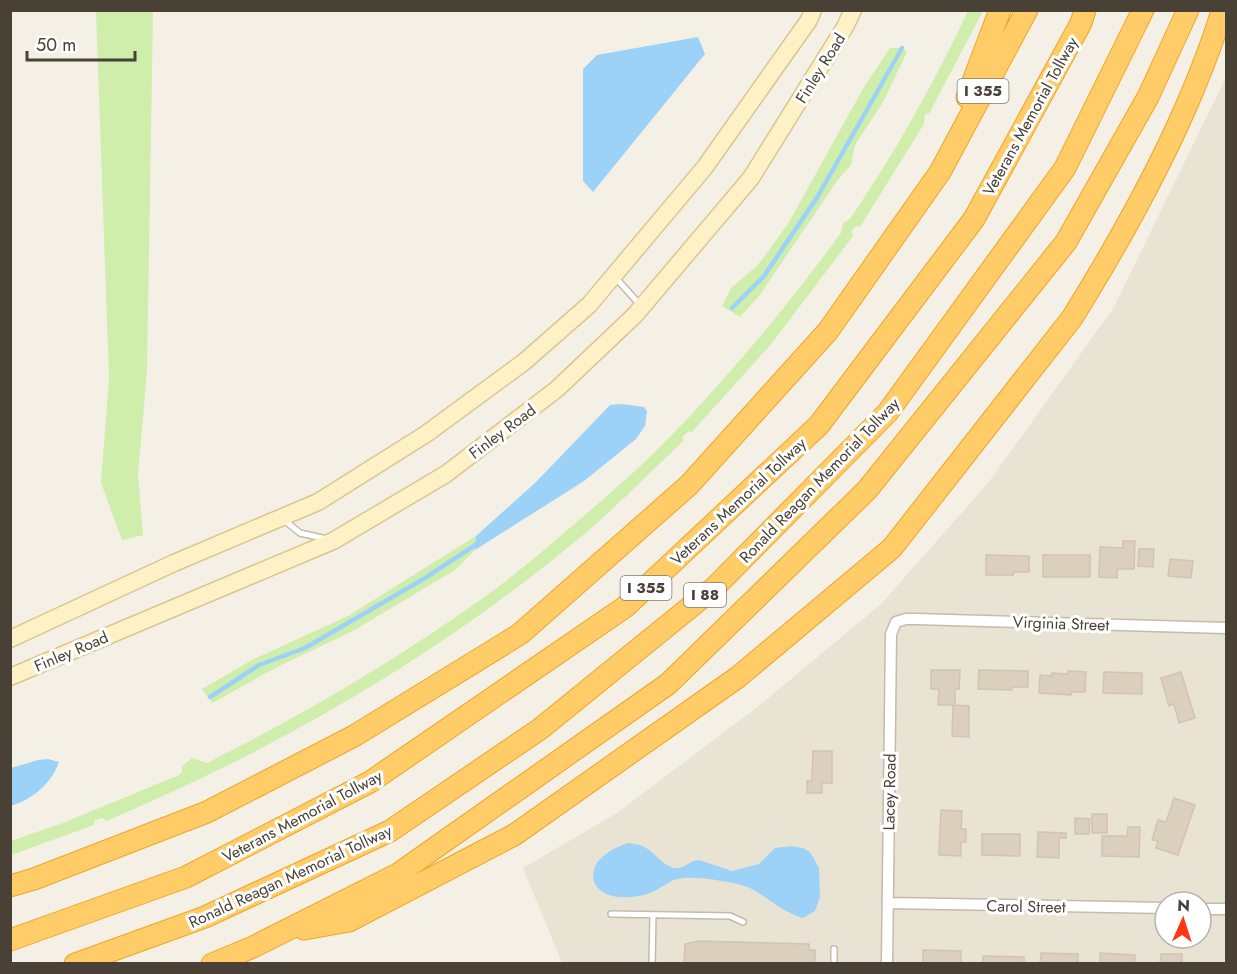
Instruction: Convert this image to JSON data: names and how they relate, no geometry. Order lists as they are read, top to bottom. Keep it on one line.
{"streets":{"highway":["I 355","Veterans Memorial Tollway","Ronald Reagan Memorial Tollway","I 88"],"main road":["Finley Road"],"street":["Virginia Street","Lacey Road","Carol Street"]},"crossings":[["Virginia Street","Lacey Road"],["Lacey Road","Carol Street"]],"scale_bar":"50 m","north":"top"}
